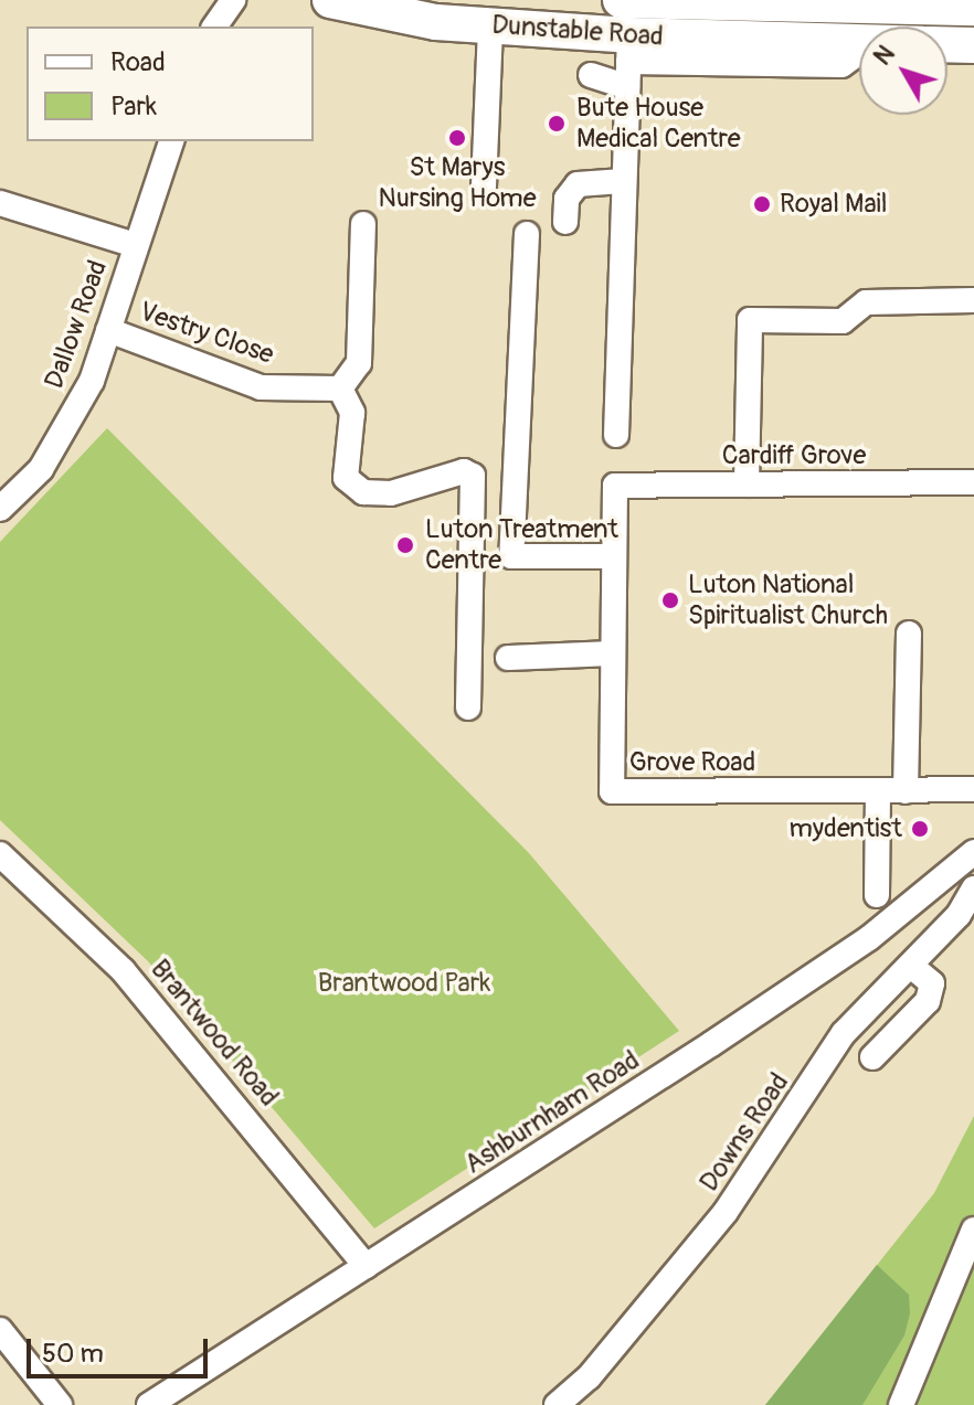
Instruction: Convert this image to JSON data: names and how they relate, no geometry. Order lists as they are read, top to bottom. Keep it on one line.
{"streets":{"highway":["Dunstable Road"],"street":["Dallow Road","Vestry Close","Cardiff Grove","Grove Road","Brantwood Road","Ashburnham Road","Downs Road"]},"crossings":[["Dallow Road","Vestry Close"],["Cardiff Grove","Grove Road"],["Brantwood Road","Ashburnham Road"]],"parks":["Brantwood Park"],"places":["Bute House Medical Centre","St Marys Nursing Home","Royal Mail","Luton Treatment Centre","Luton National Spiritualist Church","mydentist"],"legend":["Road","Park"],"scale_bar":"50 m","north":"top left"}
